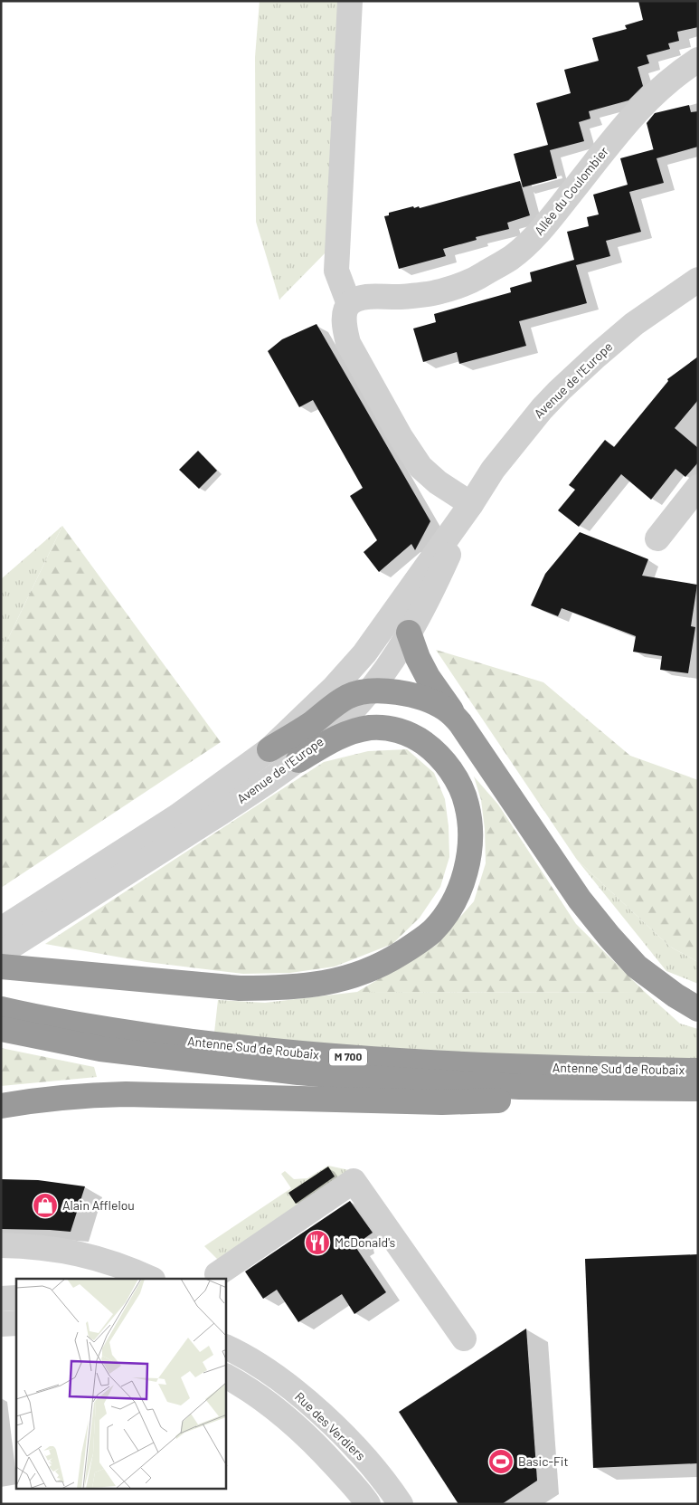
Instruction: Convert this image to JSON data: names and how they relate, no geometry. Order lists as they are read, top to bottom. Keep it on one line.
{"streets":{"highway":["Antenne Sud de Roubaix","M 700"],"street":["Allée du Coulombier","Avenue de l'Europe","Rue des Verdiers"]},"places":{"shop":["Alain Afflelou"],"restaurant":["McDonald's"],"sports":["Basic-Fit"]}}
